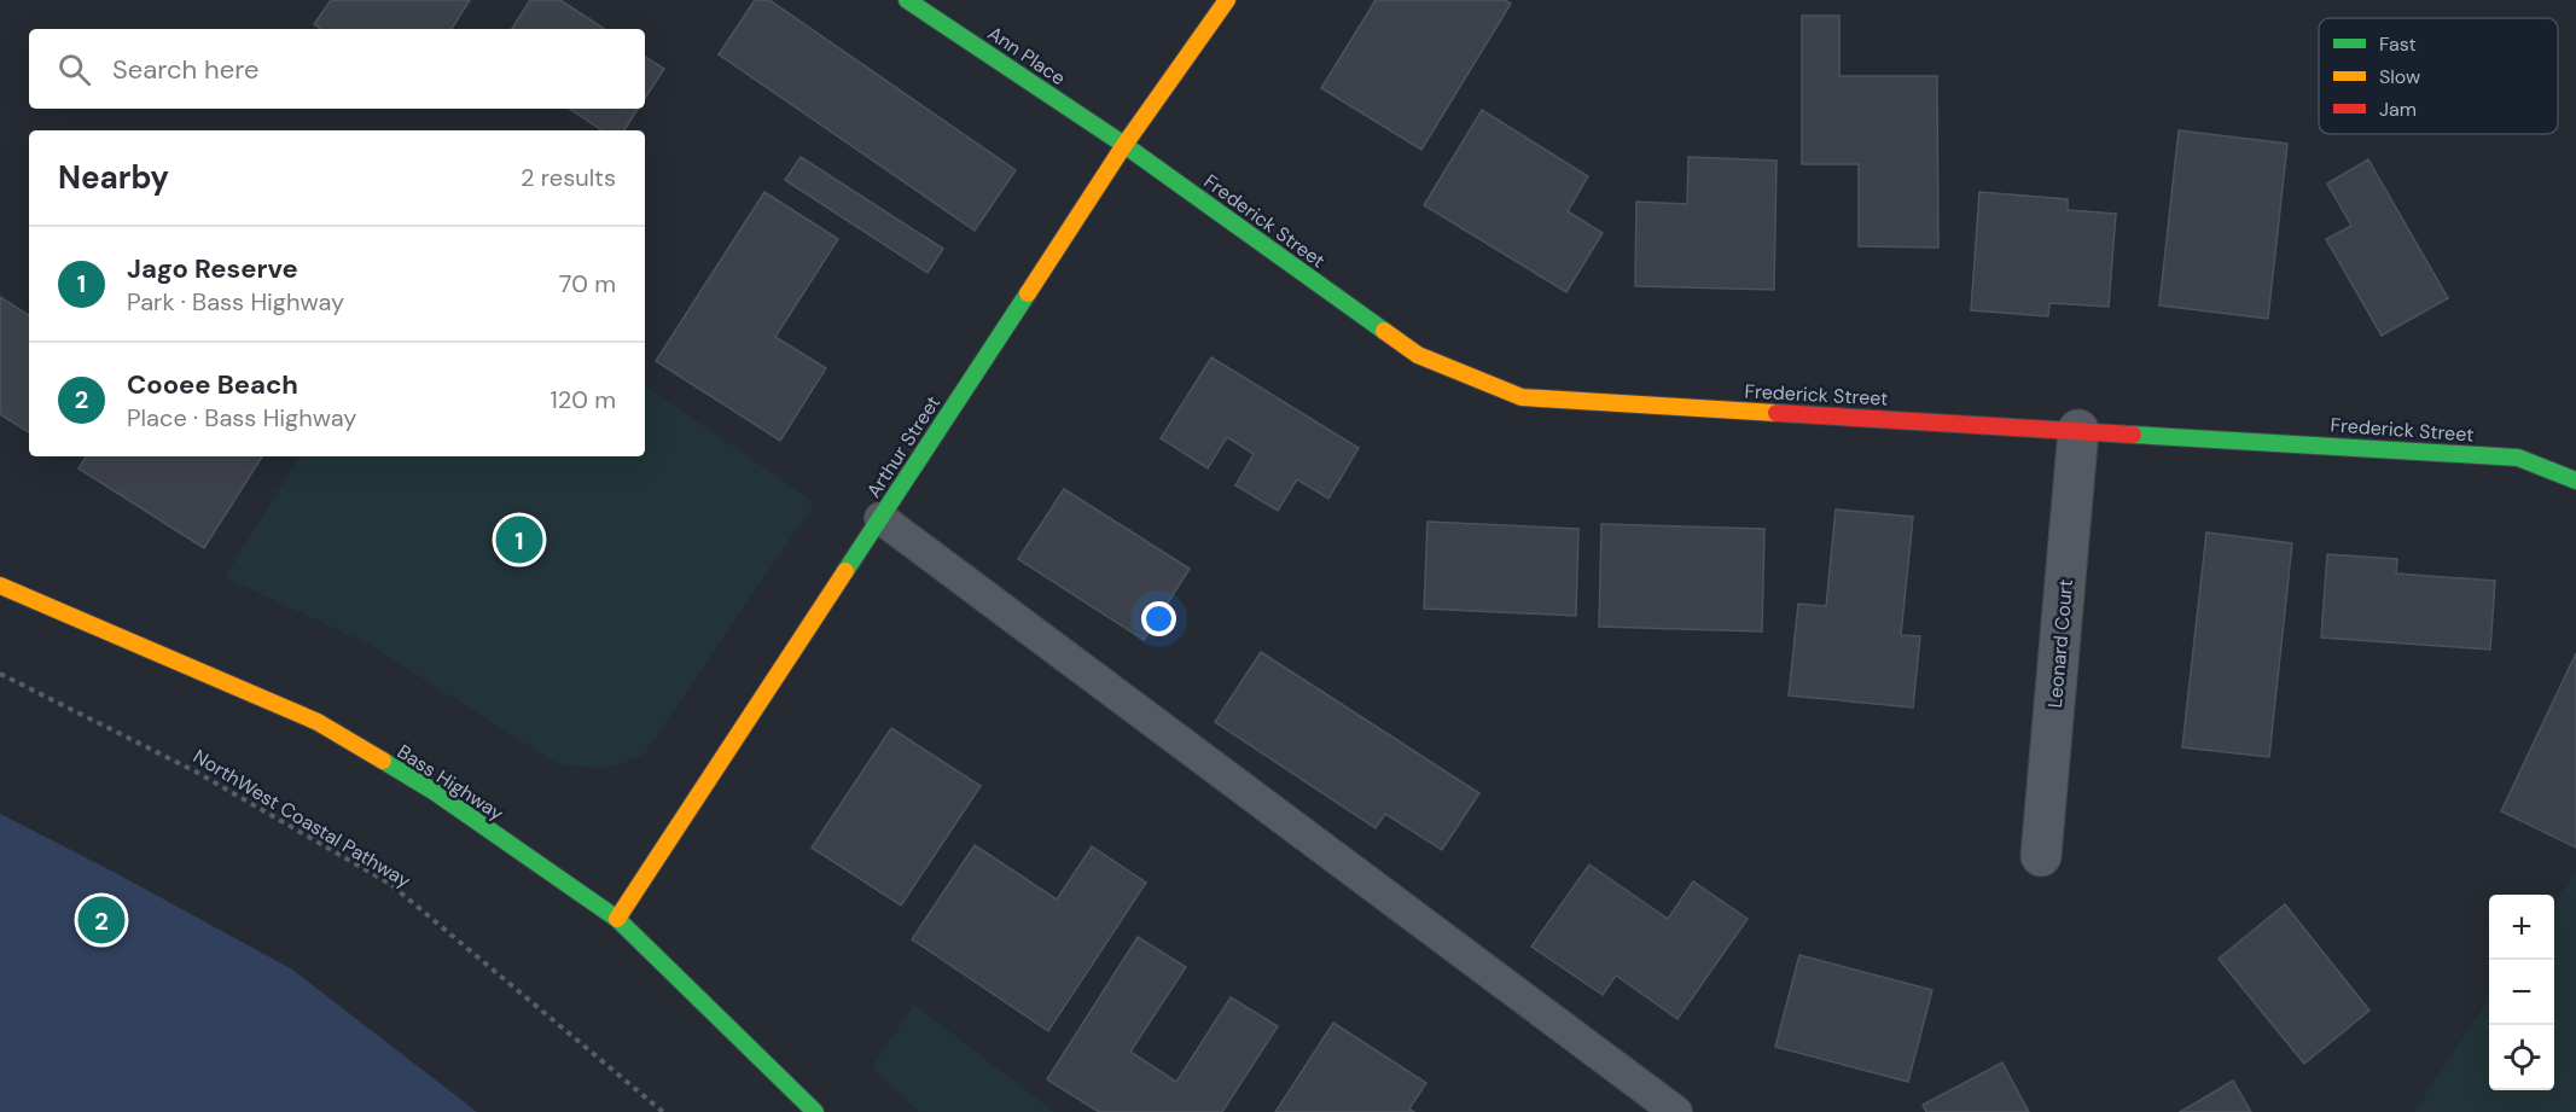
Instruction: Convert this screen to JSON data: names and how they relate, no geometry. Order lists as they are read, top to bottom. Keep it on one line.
{"streets":{"main road":["Ann Place","Frederick Street","Arthur Street","Bass Highway"],"street":["Leonard Court"],"path":["NorthWest Coastal Pathway"]},"crossings":[["Ann Place","Frederick Street"],["Ann Place","Arthur Street"],["Frederick Street","Arthur Street"],["Frederick Street","Leonard Court"],["Arthur Street","Bass Highway"]],"legend":["Fast","Slow","Jam"],"page":{"search":"Search here","heading":["Nearby","2 results"],"list":[{"mark":"1","name":"Jago Reserve","note":"Park · Bass Highway","value":"70 m"},{"mark":"2","name":"Cooee Beach","note":"Place · Bass Highway","value":"120 m"}],"pins":["1","2"],"map_buttons":["+","−"]}}
